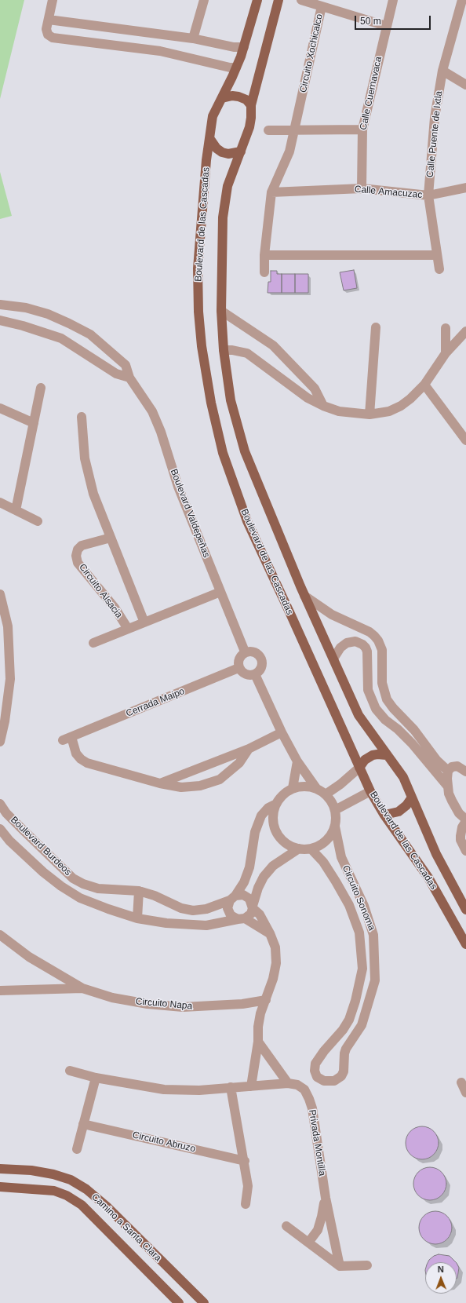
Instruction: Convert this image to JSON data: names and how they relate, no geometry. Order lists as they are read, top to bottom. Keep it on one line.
{"streets":{"main road":["Boulevard de las Cascadas","Camino a Santa Clara"],"street":["Circuito Xochicalco","Calle Cuernavaca","Calle Puente de Ixtla","Calle Amacuzac","Boulevard Valdepeñas","Circuito Alsacia","Cerrada Maipo","Boulevard Burdeos","Circuito Sonoma","Circuito Napa","Circuito Abruzo","Privada Montilla"]},"crossings":[["Circuito Xochicalco","Calle Cuernavaca"],["Circuito Xochicalco","Calle Amacuzac"],["Calle Cuernavaca","Calle Amacuzac"],["Calle Puente de Ixtla","Calle Amacuzac"],["Boulevard Valdepeñas","Circuito Alsacia"],["Boulevard Valdepeñas","Cerrada Maipo"]],"scale_bar":"50 m","north":"top"}
